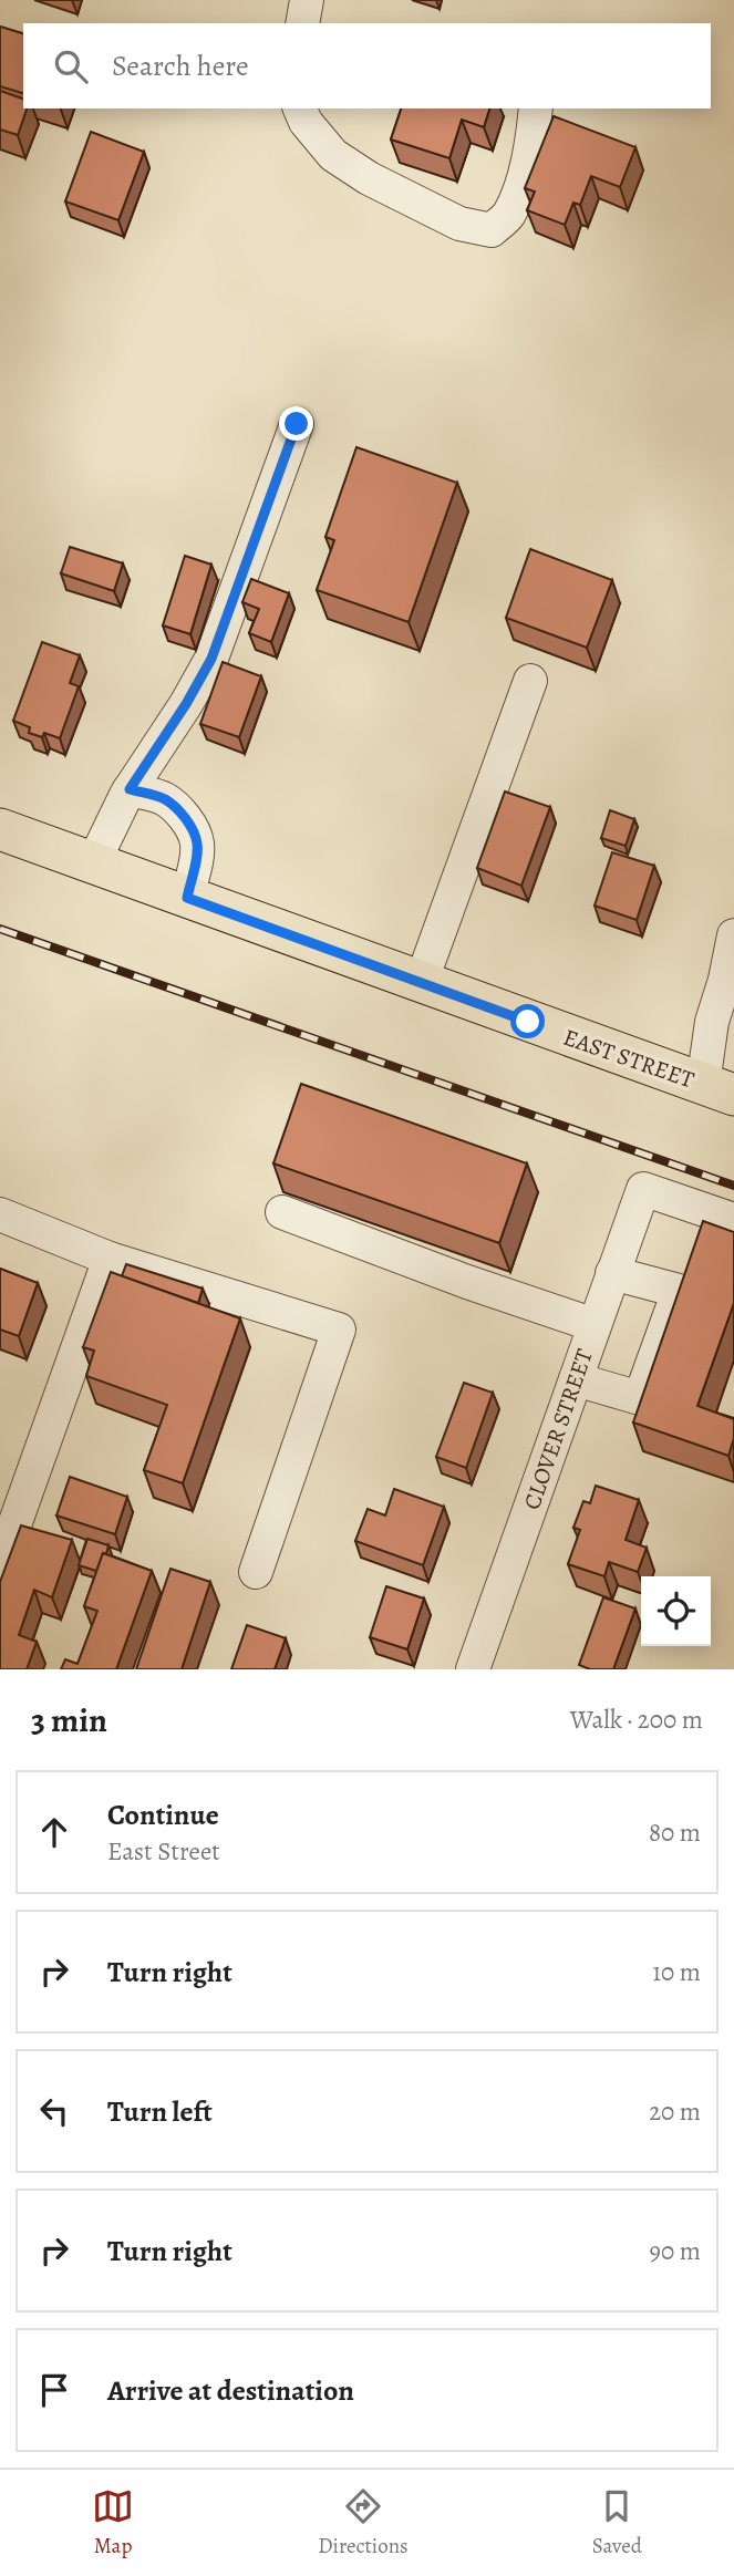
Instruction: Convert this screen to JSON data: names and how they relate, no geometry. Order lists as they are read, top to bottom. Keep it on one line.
{"streets":{"main road":["EAST STREET"],"street":["CLOVER STREET"]},"page":{"search":"Search here","heading":["3 min","Walk · 200 m"],"list":[["Continue","East Street","80 m"],["Turn right","10 m"],["Turn left","20 m"],["Turn right","90 m"],"Arrive at destination"],"nav":["Map","Directions","Saved"]}}
